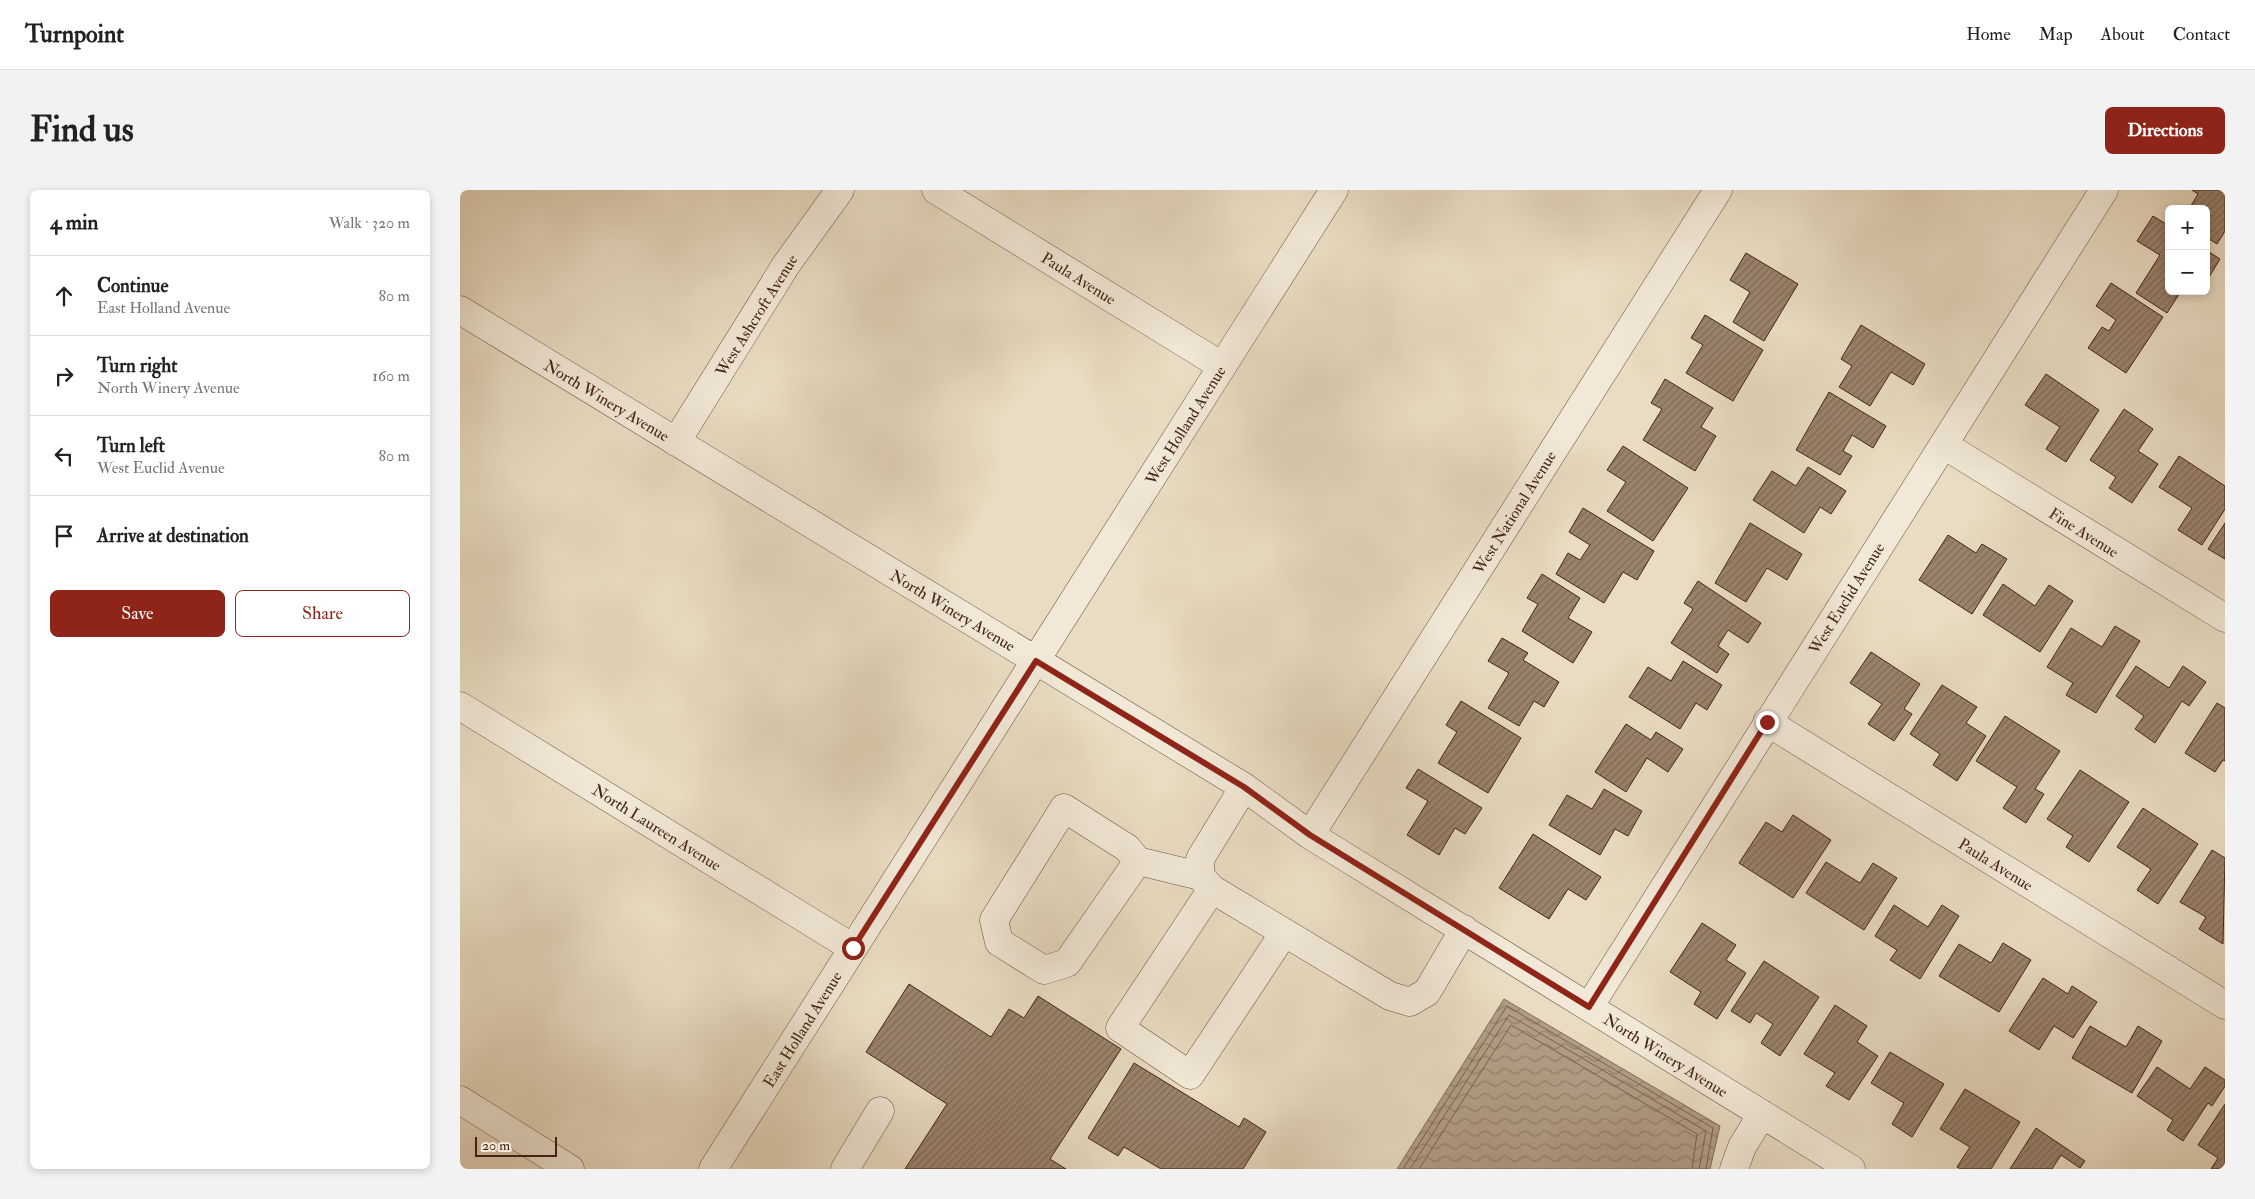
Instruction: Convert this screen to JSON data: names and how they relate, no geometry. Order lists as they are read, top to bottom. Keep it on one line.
{"streets":{"street":["Paula Avenue","West Ashcroft Avenue","North Winery Avenue","West Holland Avenue","West National Avenue","Fine Avenue","West Euclid Avenue","North Laureen Avenue","East Holland Avenue"]},"crossings":[["Paula Avenue","West Holland Avenue"],["Paula Avenue","West Euclid Avenue"],["West Ashcroft Avenue","North Winery Avenue"],["North Winery Avenue","West Holland Avenue"],["North Winery Avenue","West National Avenue"],["North Winery Avenue","West Euclid Avenue"],["North Winery Avenue","East Holland Avenue"],["West Holland Avenue","East Holland Avenue"],["Fine Avenue","West Euclid Avenue"],["North Laureen Avenue","East Holland Avenue"]],"scale_bar":"20 m","page":{"header":"Turnpoint","nav":["Home","Map","About","Contact"],"buttons":["Directions",["Save","Share"]],"title":"Find us","heading":["4 min","Walk · 320 m"],"map_buttons":["+","−"],"list":[["Continue","East Holland Avenue","80 m"],["Turn right","North Winery Avenue","160 m"],["Turn left","West Euclid Avenue","80 m"],"Arrive at destination"],"scale":"20 m"}}
